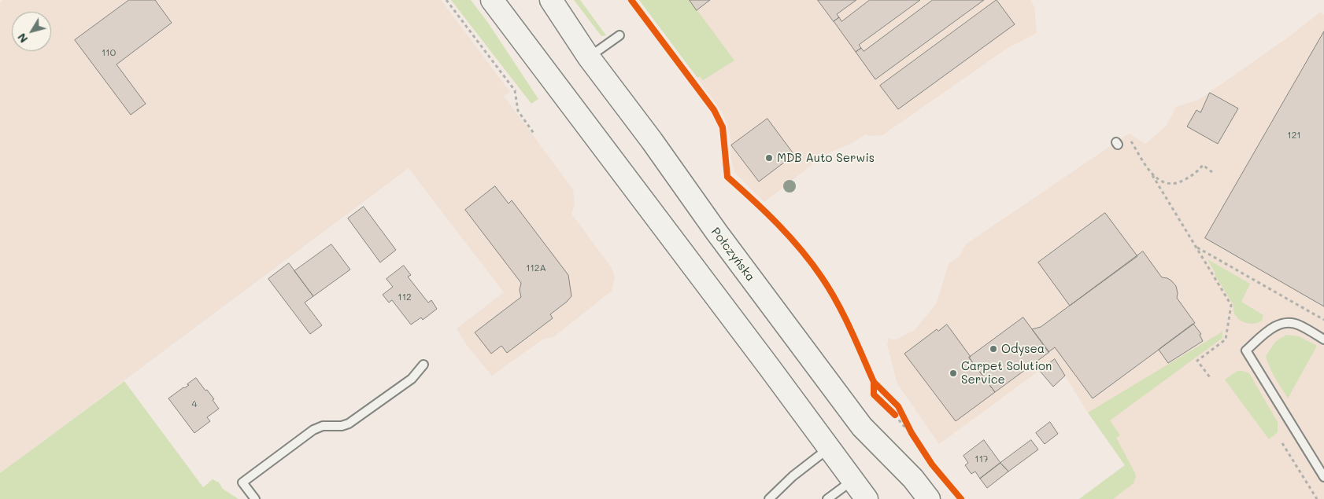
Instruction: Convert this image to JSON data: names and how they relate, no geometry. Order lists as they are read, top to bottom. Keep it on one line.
{"streets":{"main road":["Połczyńska"]},"places":["MDB Auto Serwis","Odysea","Carpet Solution Service"],"house_numbers":["110","121","112A","112","4","117"],"north":"bottom left"}
